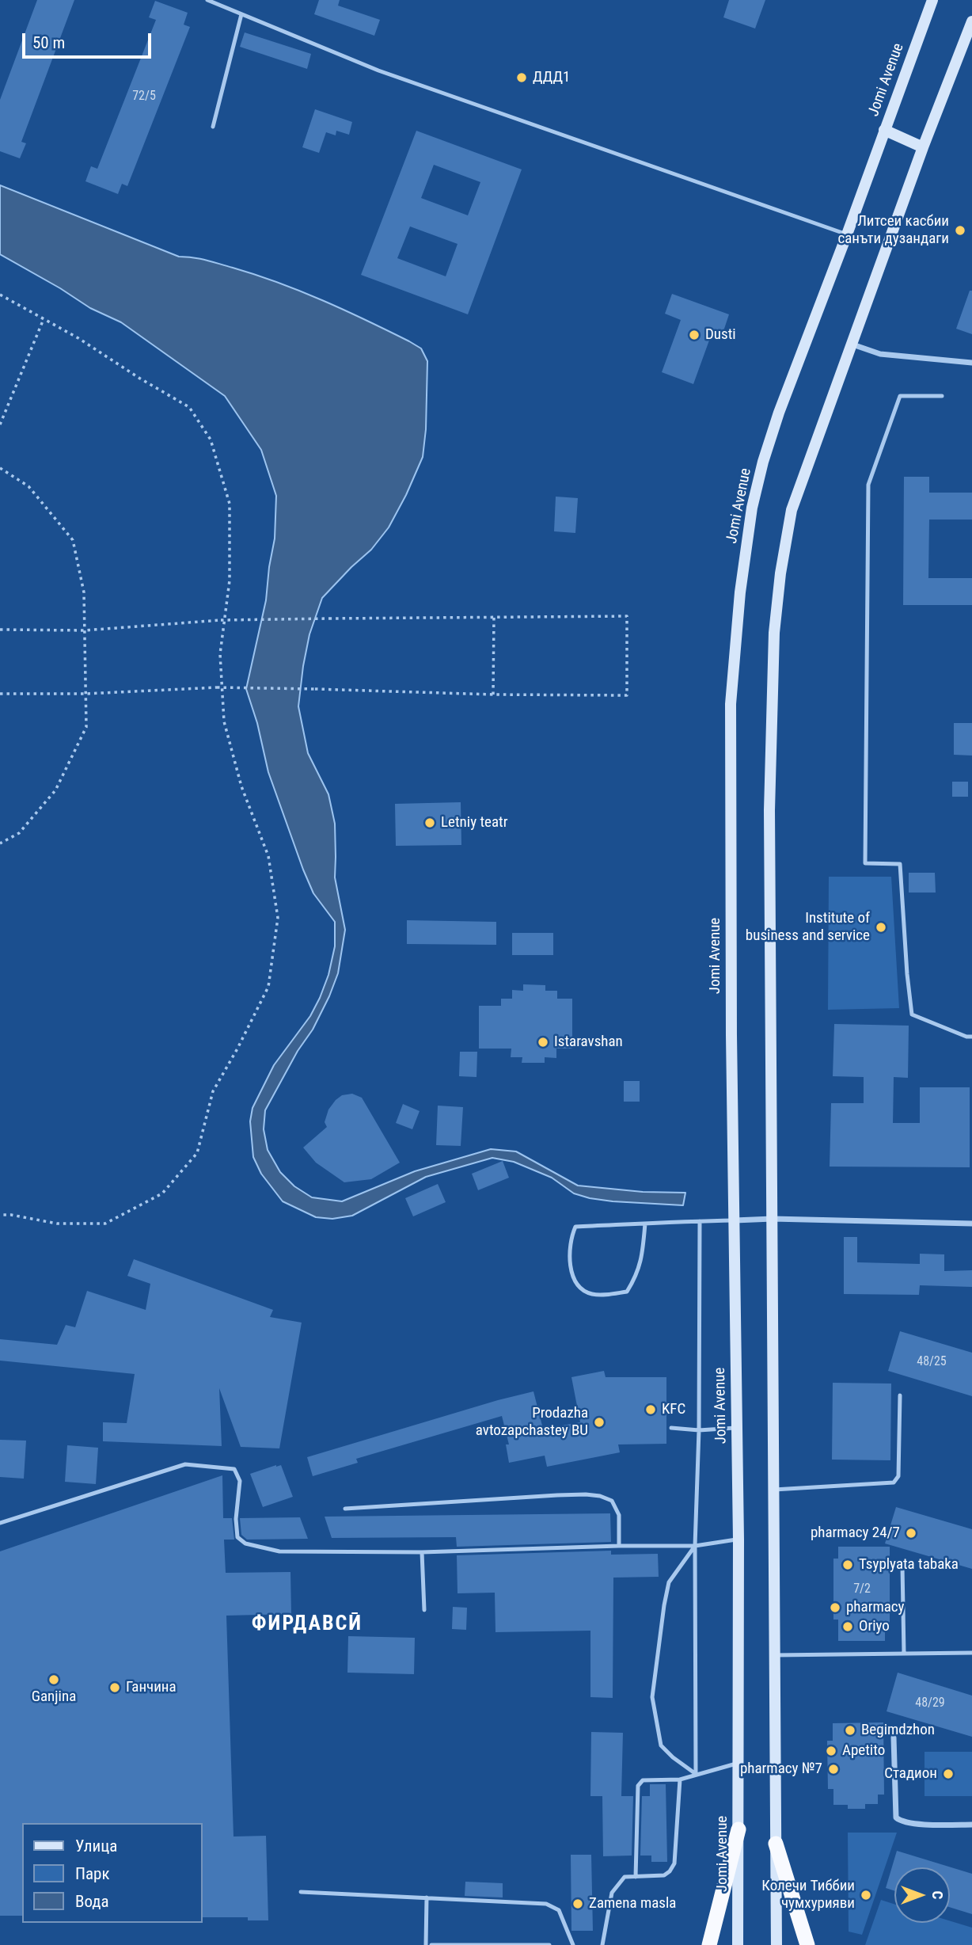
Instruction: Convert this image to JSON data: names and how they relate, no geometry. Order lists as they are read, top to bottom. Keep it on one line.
{"streets":{"main road":["Jomi Avenue"]},"districts":["ФИРДАВСӢ"],"places":["ДДД1","Литсеи касбии санъти дузандаги","Dusti","Letniy teatr","Institute of business and service","Istaravshan","KFC","Prodazha avtozapchastey BU","pharmacy 24/7","Tsyplyata tabaka","pharmacy","Oriyo","Ganjina","Ганчина","Begimdzhon","Apetito","pharmacy №7","Стадион","Колечи Тиббии чумхурияви","Zamena masla"],"house_numbers":["72/5","48/25","7/2","48/29"],"legend":["Улица","Парк","Вода"],"scale_bar":"50 m","north":"right"}
